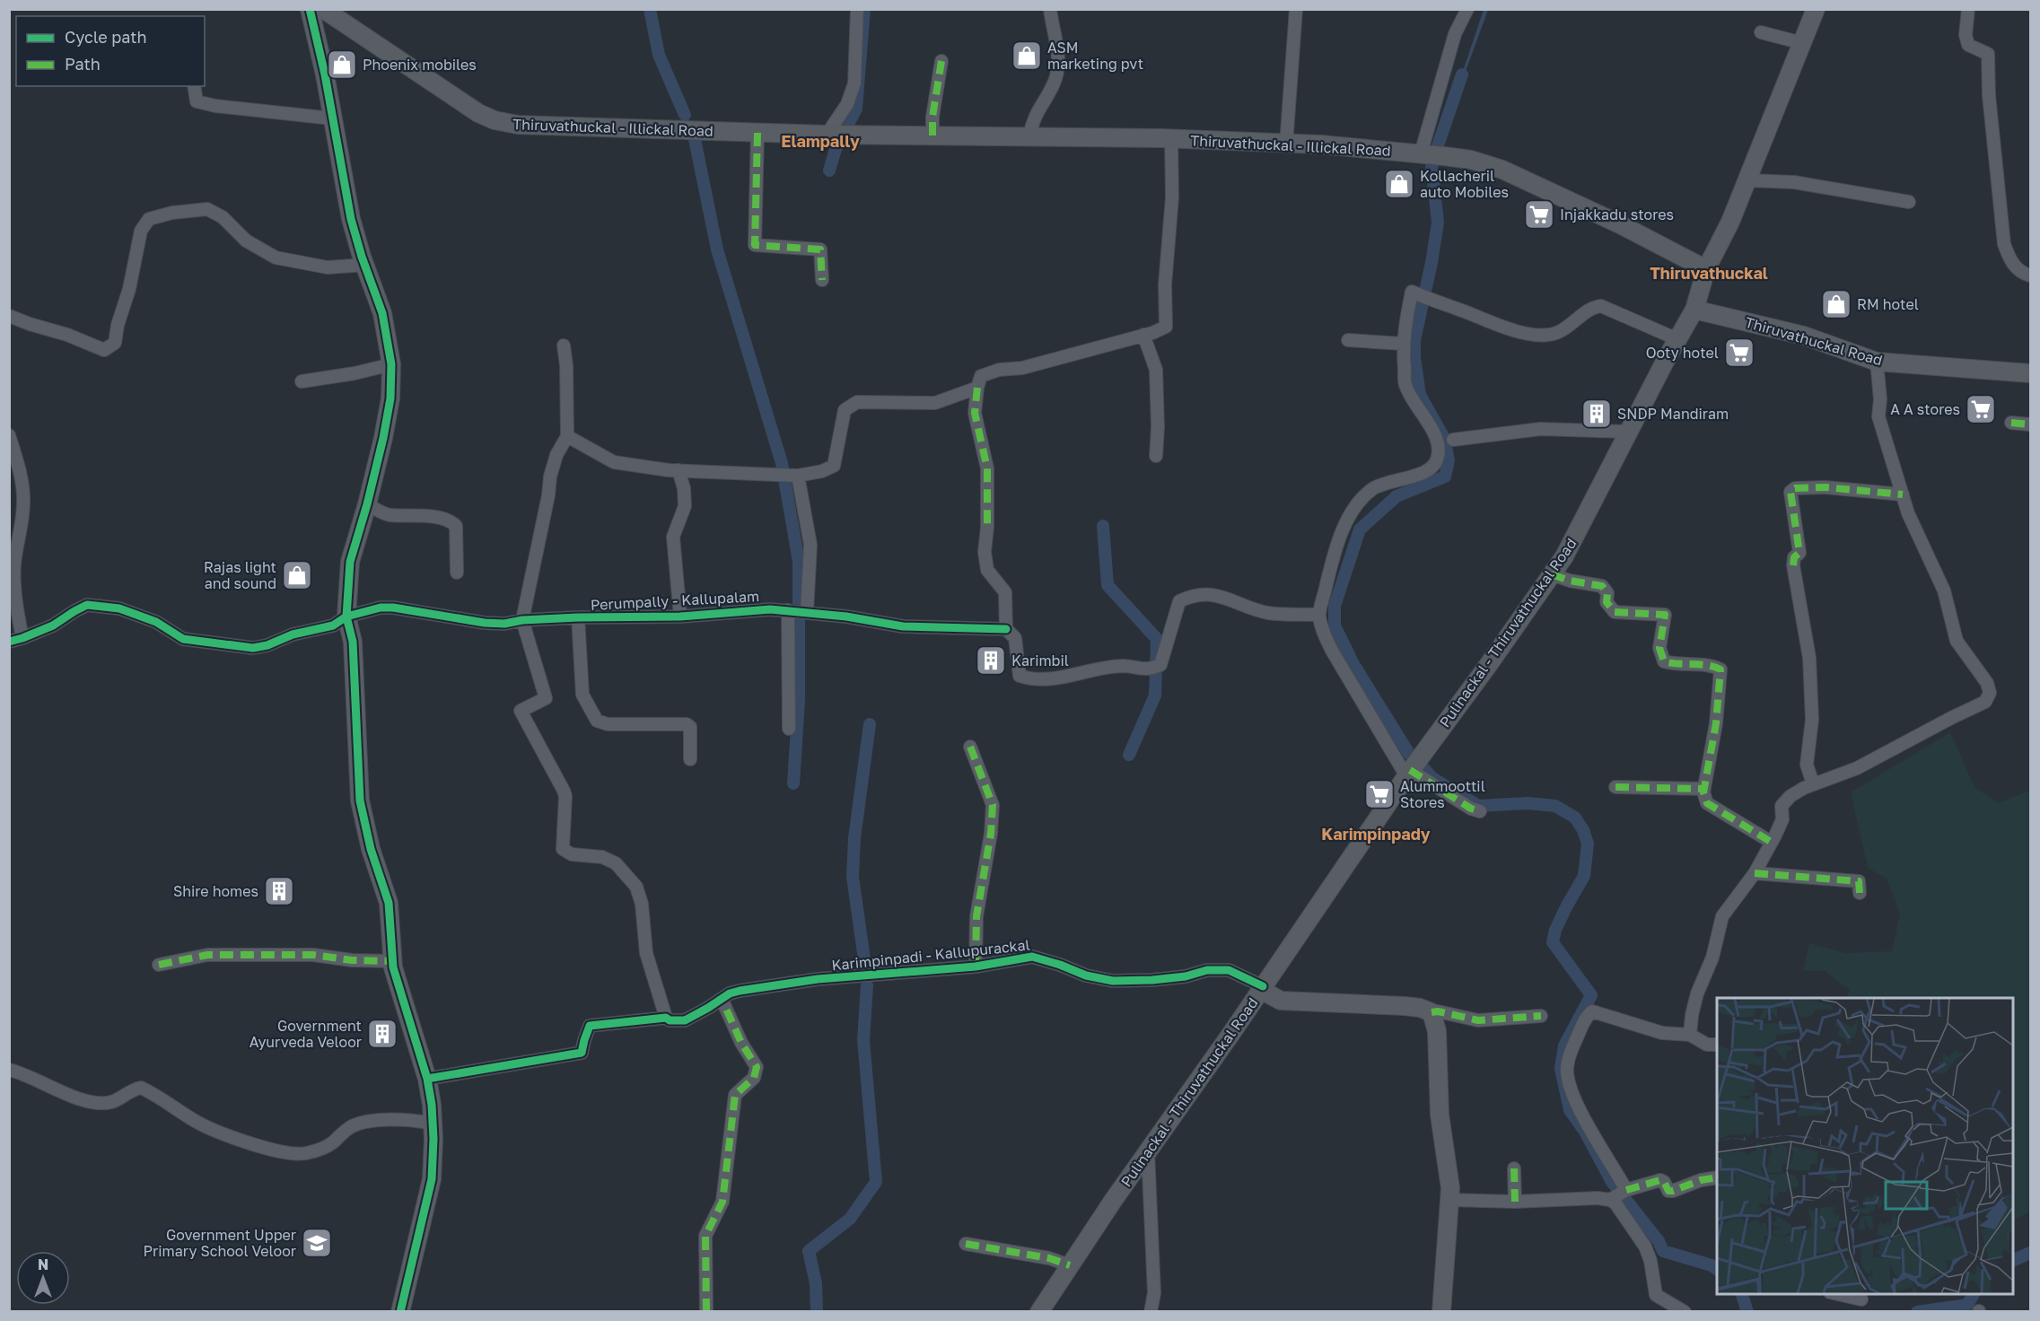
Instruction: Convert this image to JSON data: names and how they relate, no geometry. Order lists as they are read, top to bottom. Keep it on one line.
{"streets":{"main road":["Thiruvathuckal - Illickal Road","Thiruvathuckal Road","Pulinackal - Thiruvathuckal Road"],"street":["Perumpally - Kallupalam","Karimpinpadi - Kallupurackal"]},"crossings":[["Thiruvathuckal - Illickal Road","Pulinackal - Thiruvathuckal Road"],["Thiruvathuckal Road","Pulinackal - Thiruvathuckal Road"],["Pulinackal - Thiruvathuckal Road","Karimpinpadi - Kallupurackal"]],"districts":["Elampally","Thiruvathuckal","Karimpinpady"],"places":{"shop":["ASM marketing pvt","Phoenix mobiles","Kollacheril auto Mobiles","RM hotel","Rajas light and sound"],"supermarket":["Injakkadu stores","Ooty hotel","A A stores","Alummoottil Stores"],"building":["SNDP Mandiram","Karimbil","Shire homes","Government Ayurveda Veloor"],"school or university":["Government Upper Primary School Veloor"]},"legend":["Cycle path","Path"],"north":"top"}
